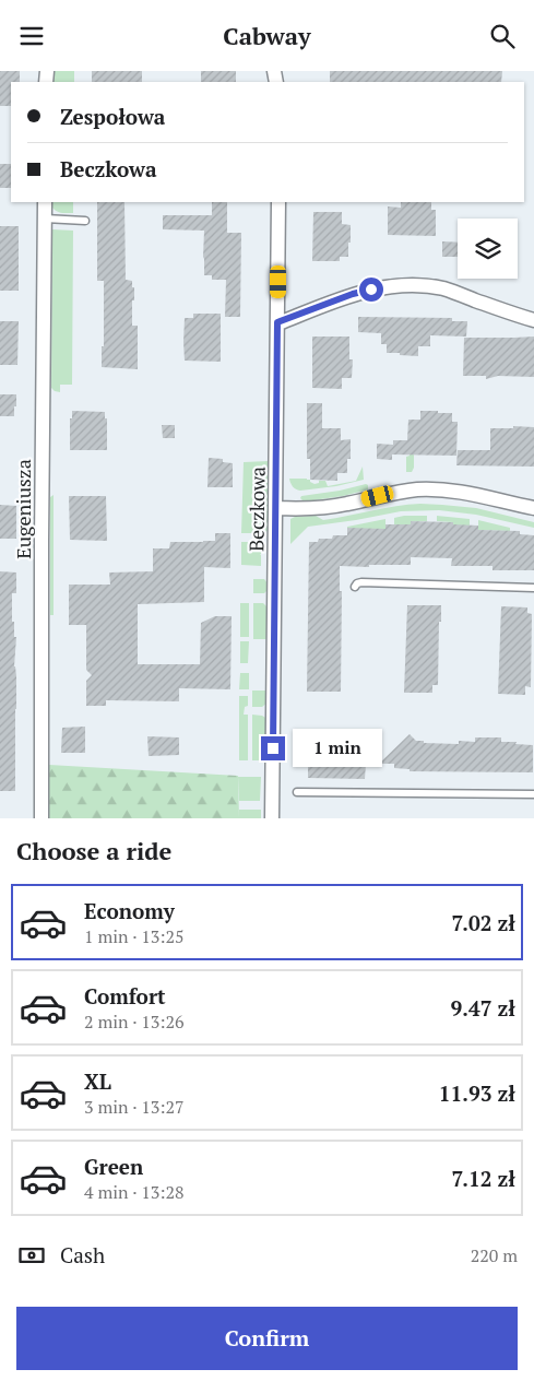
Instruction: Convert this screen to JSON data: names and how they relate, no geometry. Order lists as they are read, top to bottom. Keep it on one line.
{"streets":{"street":["Eugeniusza","Beczkowa"]},"page":{"header":"Cabway","banner":["Zespołowa","Beczkowa"],"bubble":"1 min","heading":"Choose a ride","list":[{"name":"Economy","note":"1 min · 13:25","value":"7.02 zł"},{"name":"Comfort","note":"2 min · 13:26","value":"9.47 zł"},{"name":"XL","note":"3 min · 13:27","value":"11.93 zł"},{"name":"Green","note":"4 min · 13:28","value":"7.12 zł"}],"pay":["Cash","220 m"],"buttons":"Confirm"}}
